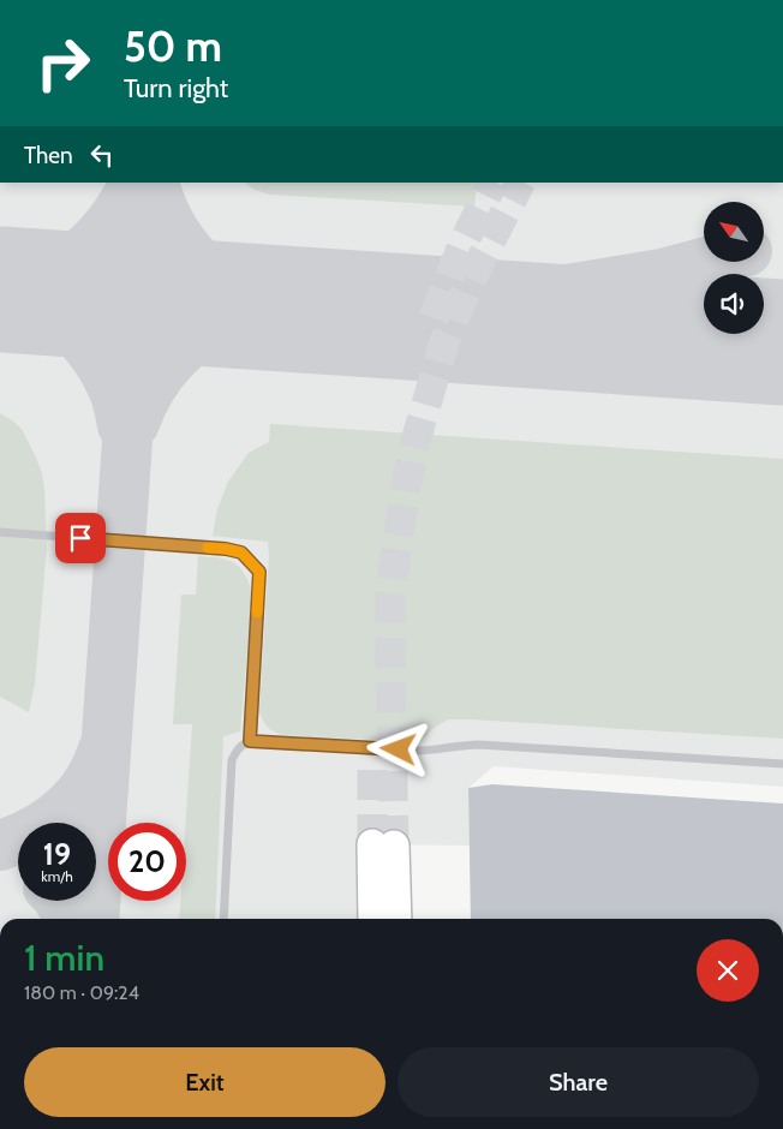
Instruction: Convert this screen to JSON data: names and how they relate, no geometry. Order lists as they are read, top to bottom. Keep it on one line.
{"north":"top left","page":{"turn":["50 m","Turn right"],"then":"Then","speed":"19 km/h","limit":"20","heading":["1 min","180 m · 09:24"],"buttons":["Exit","Share"]}}
